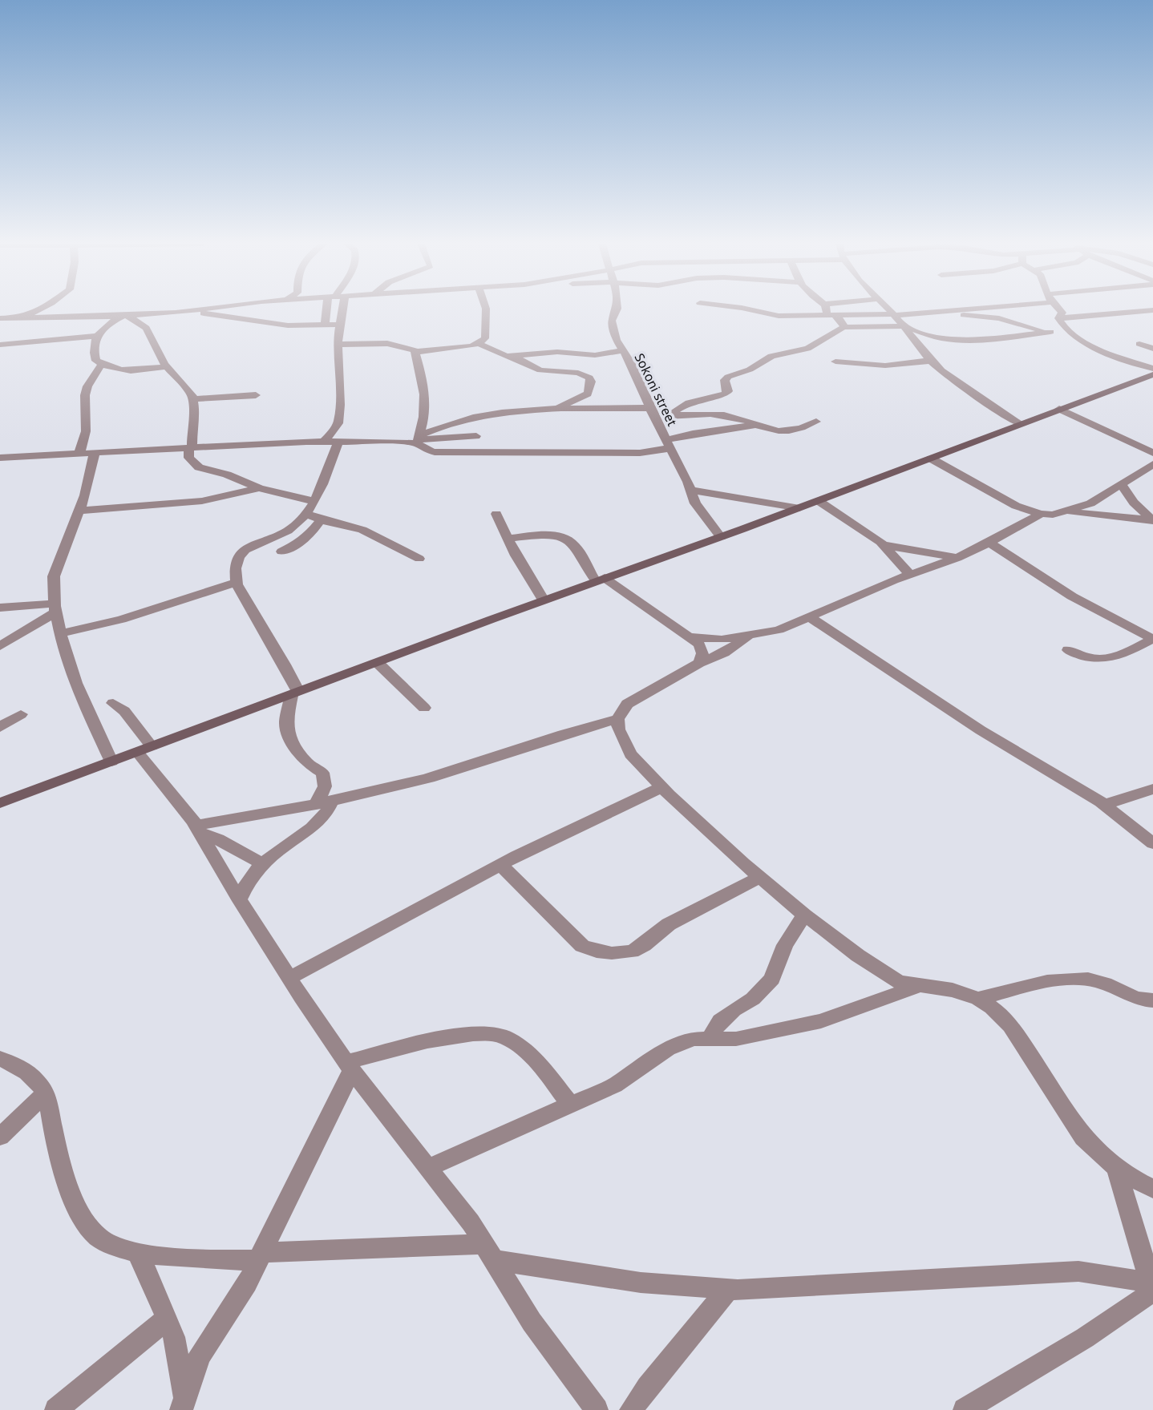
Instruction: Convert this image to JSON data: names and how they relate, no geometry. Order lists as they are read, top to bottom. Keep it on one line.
{"streets":{"street":["Sokoni street"]}}
